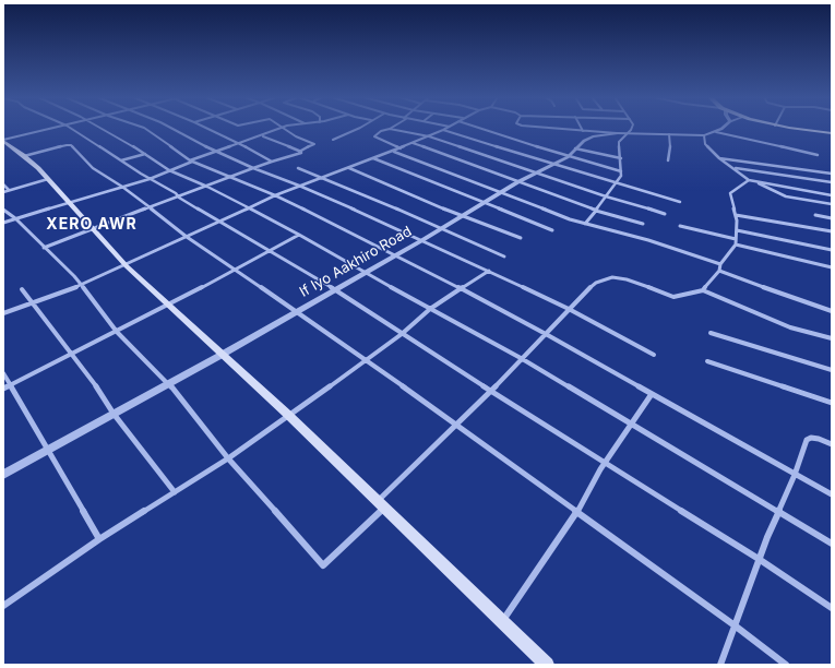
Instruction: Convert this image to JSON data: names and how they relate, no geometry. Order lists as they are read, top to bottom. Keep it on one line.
{"streets":{"street":["If Iyo Aakhiro Road"]},"districts":["XERO AWR"]}
